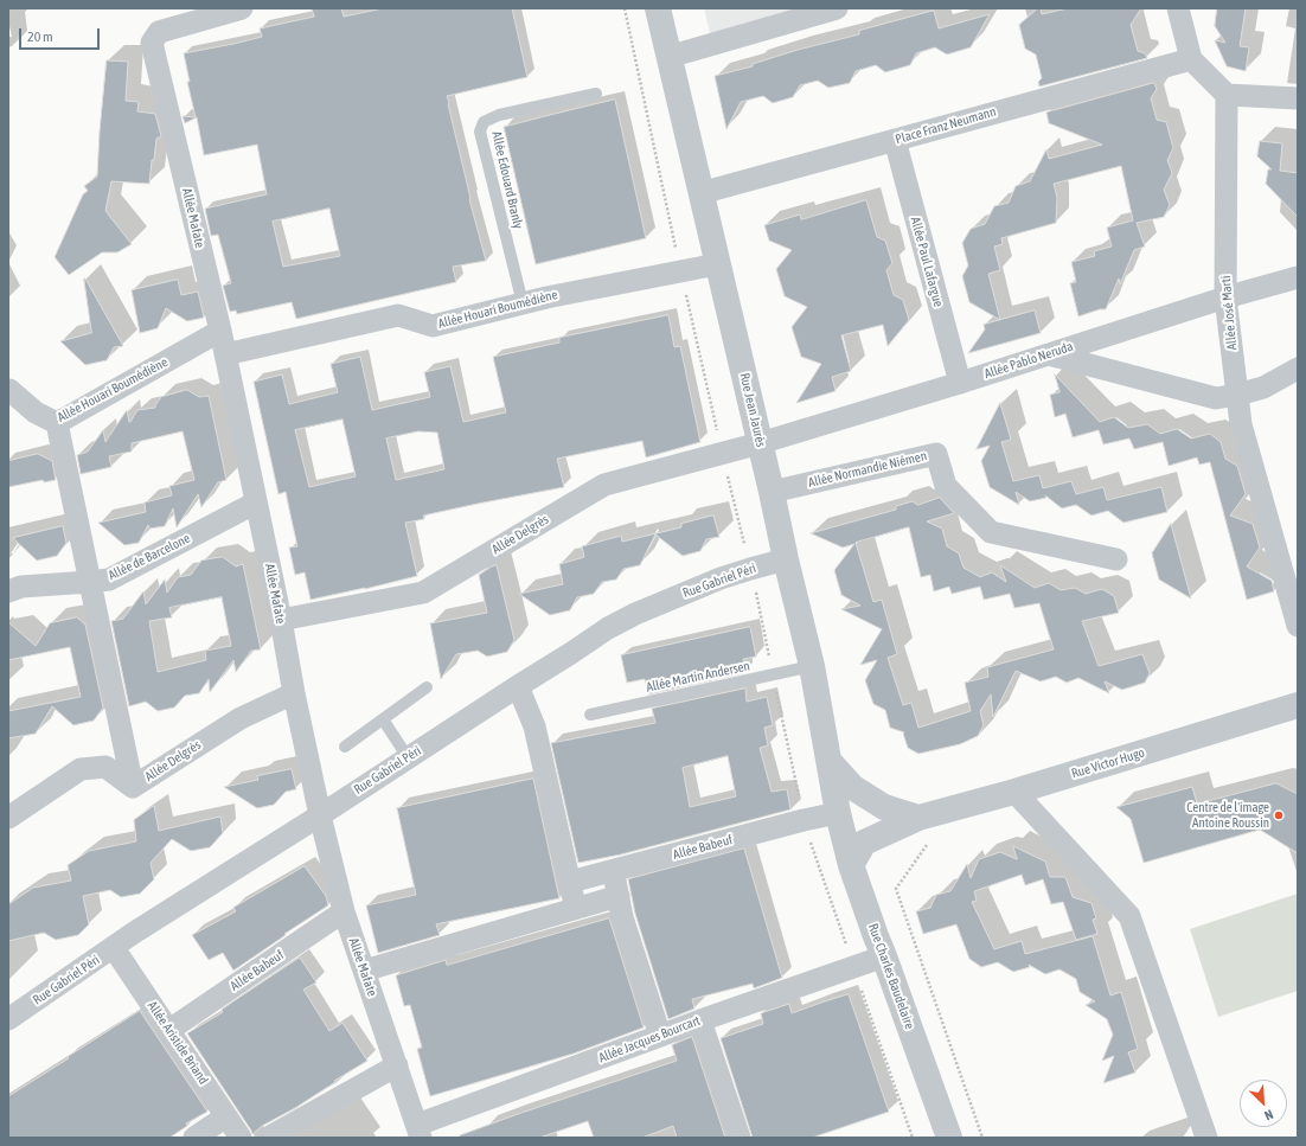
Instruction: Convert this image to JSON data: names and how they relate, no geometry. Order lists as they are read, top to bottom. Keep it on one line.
{"streets":{"street":["Place Franz Neumann","Allée Mafate","Allée Paul Lafargue","Allée Houari Boumédiène","Allée José Marti","Allée Pablo Neruda","Rue Jean Jaurès","Allée Normandie Niémen","Allée Delgrès","Allée de Barcelone","Rue Gabriel Péri","Rue Victor Hugo","Allée Babeuf","Rue Charles Baudelaire","Allée Jacques Bourcart","Allée Aristide Briand"],"lane":["Allée Edouard Branly","Allée Martin Andersen"]},"crossings":[["Place Franz Neumann","Allée Paul Lafargue"],["Place Franz Neumann","Rue Jean Jaurès"],["Allée Edouard Branly","Allée Houari Boumédiène"],["Allée Mafate","Allée Houari Boumédiène"],["Allée Mafate","Allée Delgrès"],["Allée Mafate","Allée de Barcelone"],["Allée Mafate","Rue Gabriel Péri"],["Allée Mafate","Allée Babeuf"],["Allée Mafate","Allée Jacques Bourcart"],["Allée Paul Lafargue","Allée Pablo Neruda"],["Allée Houari Boumédiène","Rue Jean Jaurès"],["Allée José Marti","Allée Pablo Neruda"],["Allée Pablo Neruda","Rue Jean Jaurès"],["Allée Pablo Neruda","Allée Delgrès"],["Rue Jean Jaurès","Allée Normandie Niémen"],["Rue Jean Jaurès","Allée Delgrès"],["Rue Jean Jaurès","Rue Gabriel Péri"],["Rue Jean Jaurès","Allée Martin Andersen"],["Rue Jean Jaurès","Allée Babeuf"],["Rue Jean Jaurès","Rue Charles Baudelaire"],["Rue Gabriel Péri","Allée Aristide Briand"],["Rue Victor Hugo","Rue Charles Baudelaire"],["Allée Babeuf","Rue Charles Baudelaire"],["Allée Babeuf","Allée Aristide Briand"],["Rue Charles Baudelaire","Allée Jacques Bourcart"]],"places":["Centre de l'image Antoine Roussin"],"scale_bar":"20 m","north":"bottom right"}
